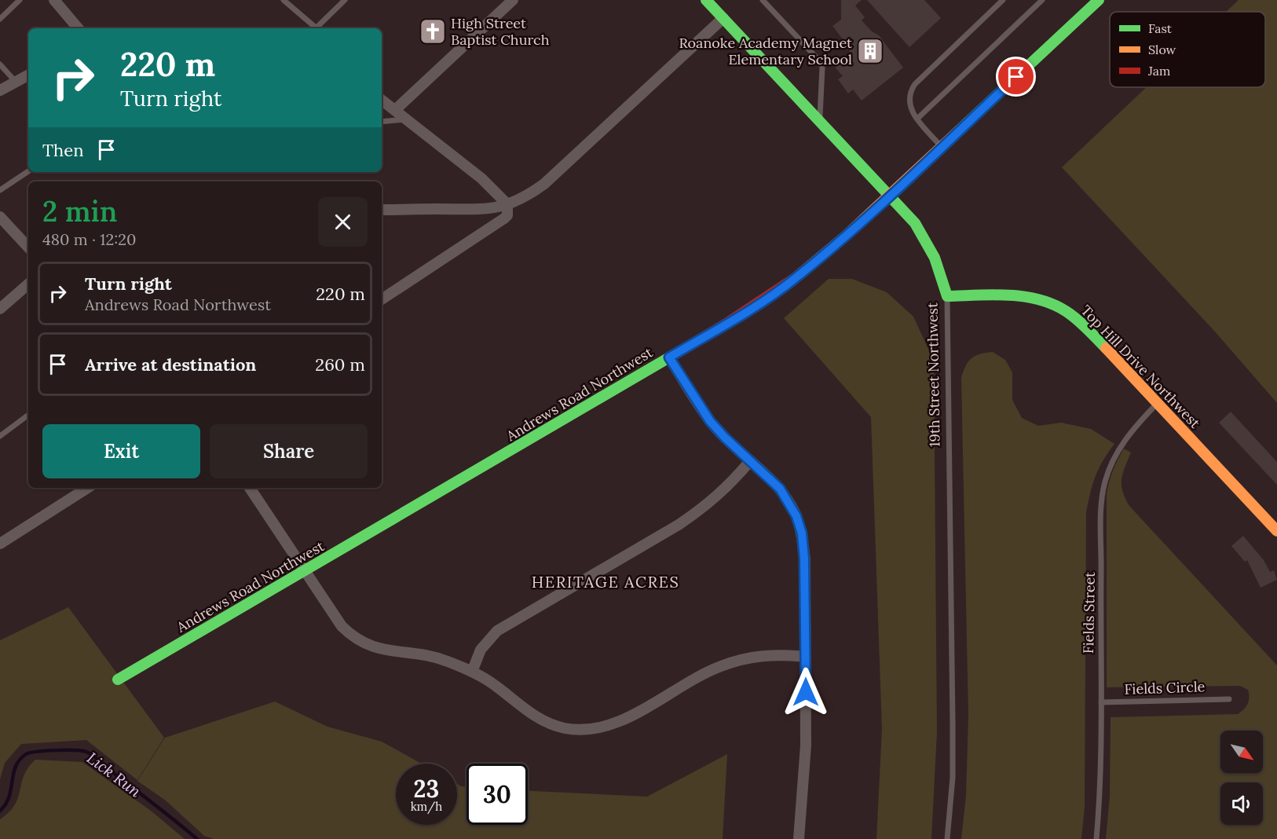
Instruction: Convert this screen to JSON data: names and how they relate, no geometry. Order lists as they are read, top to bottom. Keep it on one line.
{"streets":{"street":["Top Hill Drive Northwest","19th Street Northwest","Andrews Road Northwest"],"lane":["Fields Street","Fields Circle"]},"crossings":[["Top Hill Drive Northwest","19th Street Northwest"],["Top Hill Drive Northwest","Fields Street"],["19th Street Northwest","Andrews Road Northwest"],["Fields Street","Fields Circle"]],"districts":["HERITAGE ACRES"],"water":["Lick Run"],"places":{"church":["High Street Baptist Church"],"building":["Roanoke Academy Magnet Elementary School"]},"legend":["Fast","Slow","Jam"],"north":"bottom right","page":{"turn":["220 m","Turn right"],"then":"Then","heading":["2 min","480 m · 12:20"],"list":[{"name":"Turn right","note":"Andrews Road Northwest","value":"220 m"},{"name":"Arrive at destination","value":"260 m"}],"buttons":["Exit","Share"],"speed":"23 km/h","limit":"30"}}
